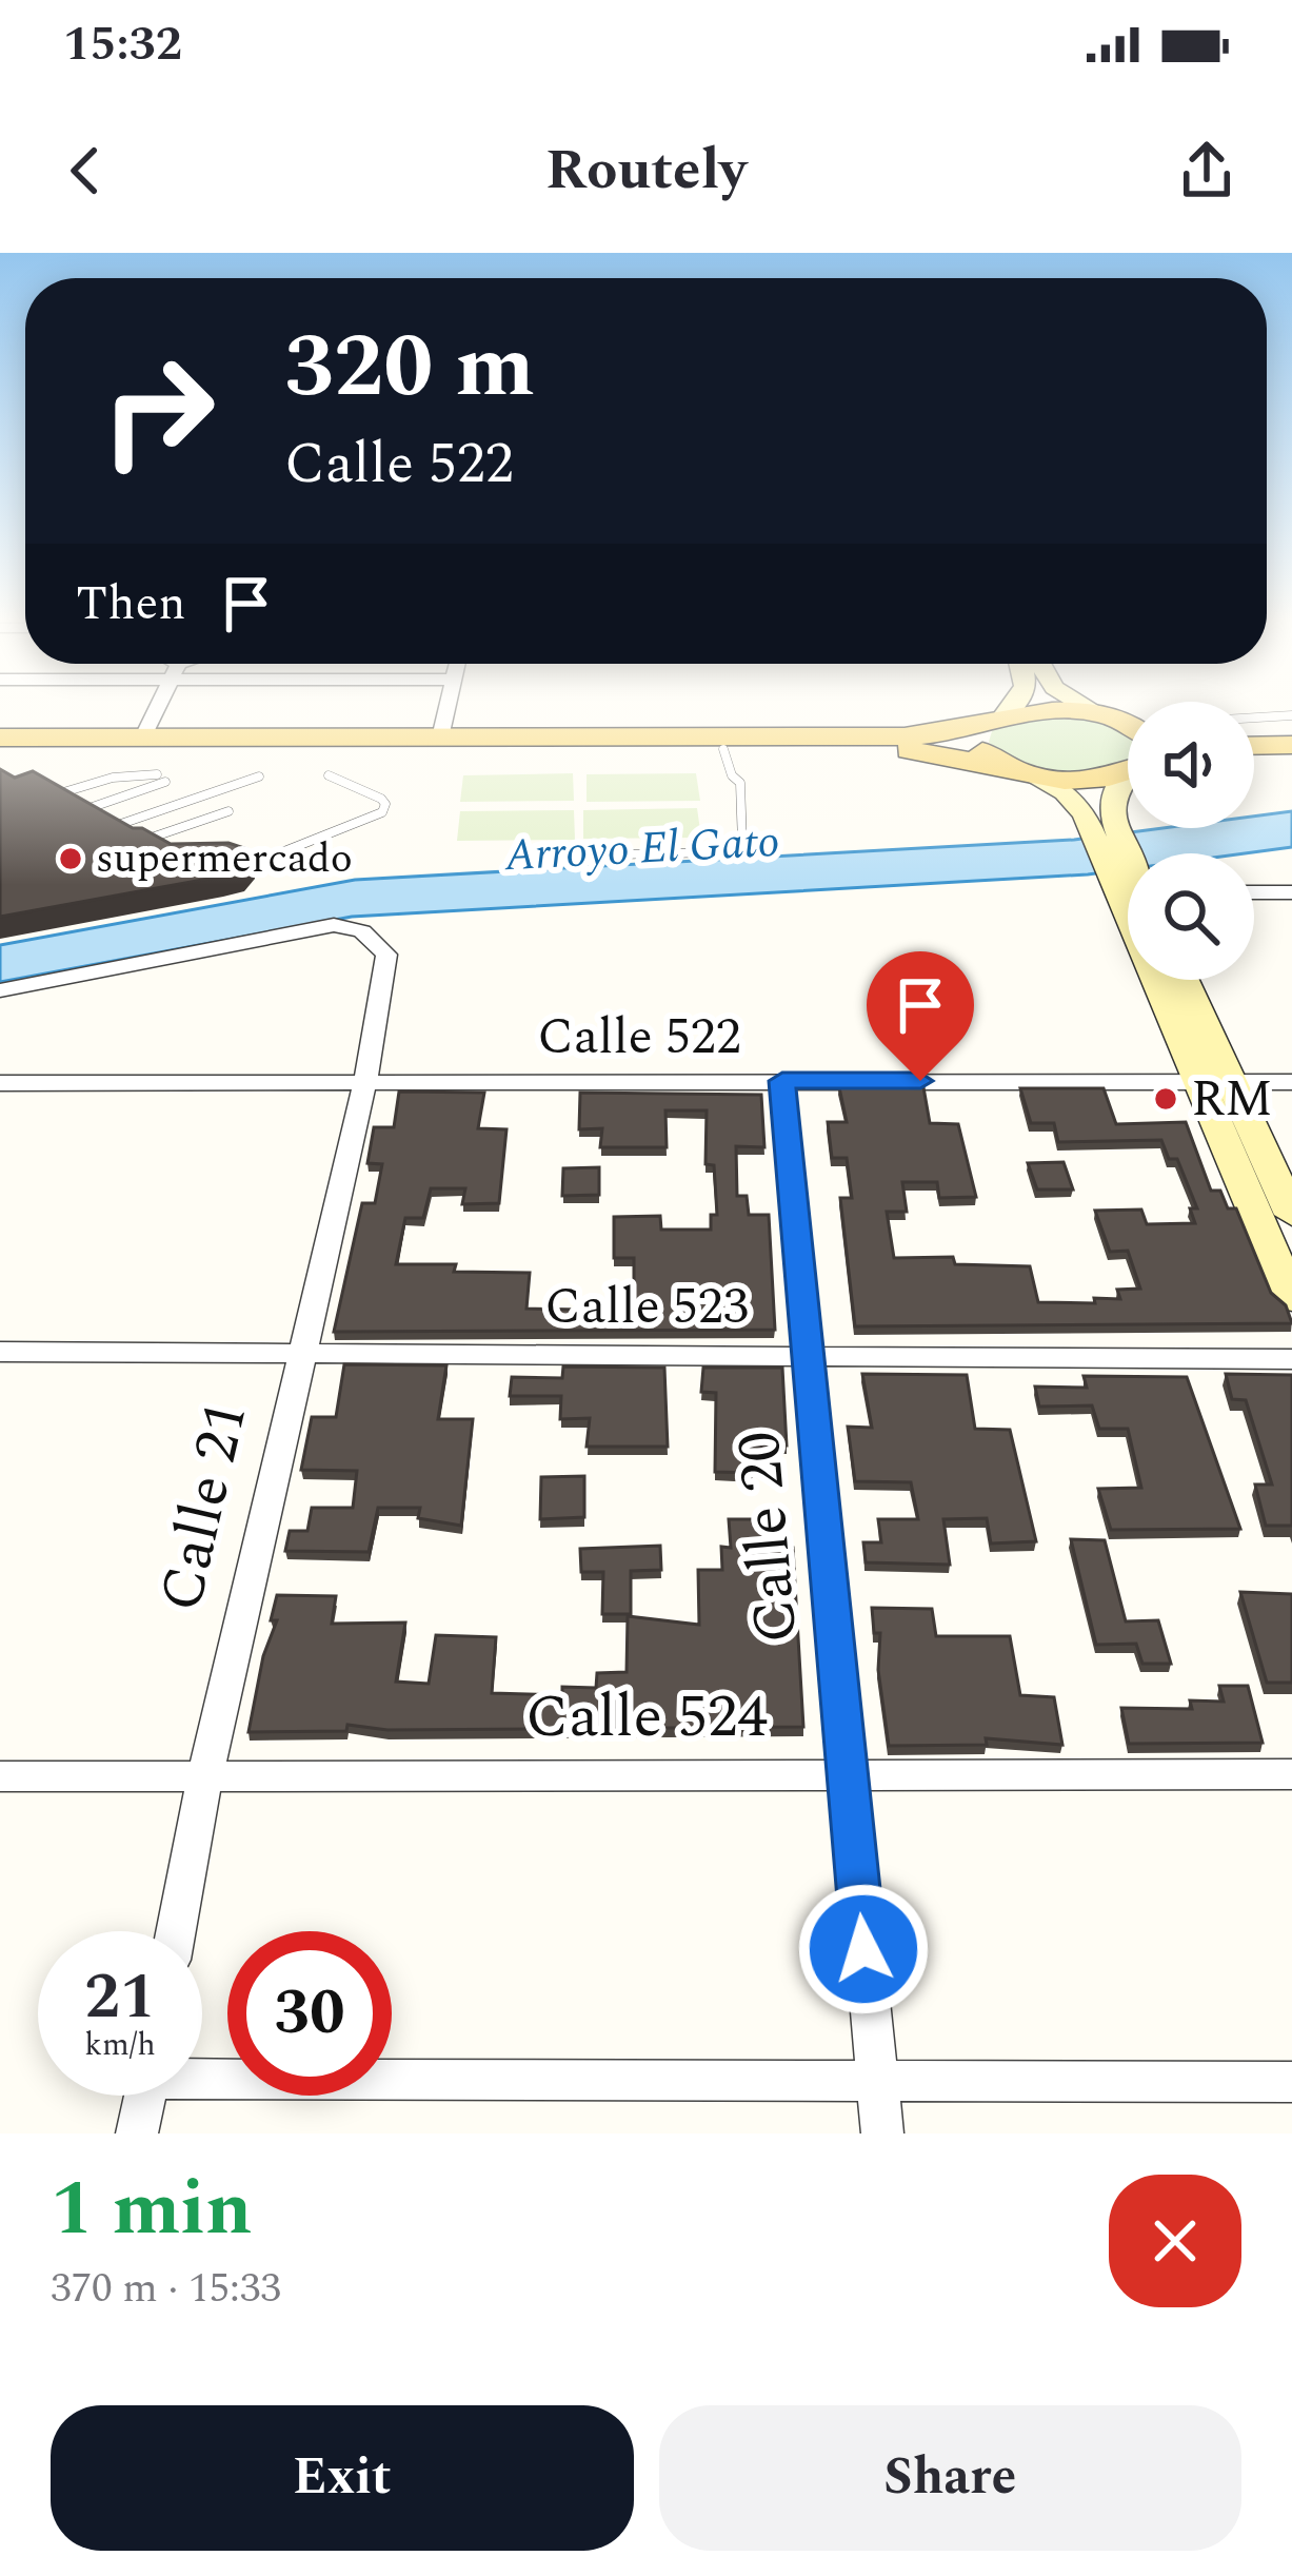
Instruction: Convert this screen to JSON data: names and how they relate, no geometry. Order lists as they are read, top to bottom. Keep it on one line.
{"streets":{"street":["Calle 522","Calle 523","Calle 21","Calle 20","Calle 524"]},"crossings":[["Calle 522","Calle 21"],["Calle 522","Calle 20"],["Calle 523","Calle 21"],["Calle 523","Calle 20"],["Calle 21","Calle 524"],["Calle 20","Calle 524"]],"water":["Arroyo El Gato"],"places":["supermercado","RM"],"page":{"status":"15:32","header":"Routely","turn":["320 m","Calle 522"],"then":"Then","speed":"21 km/h","limit":"30","heading":["1 min","370 m · 15:33"],"buttons":["Exit","Share"]}}
